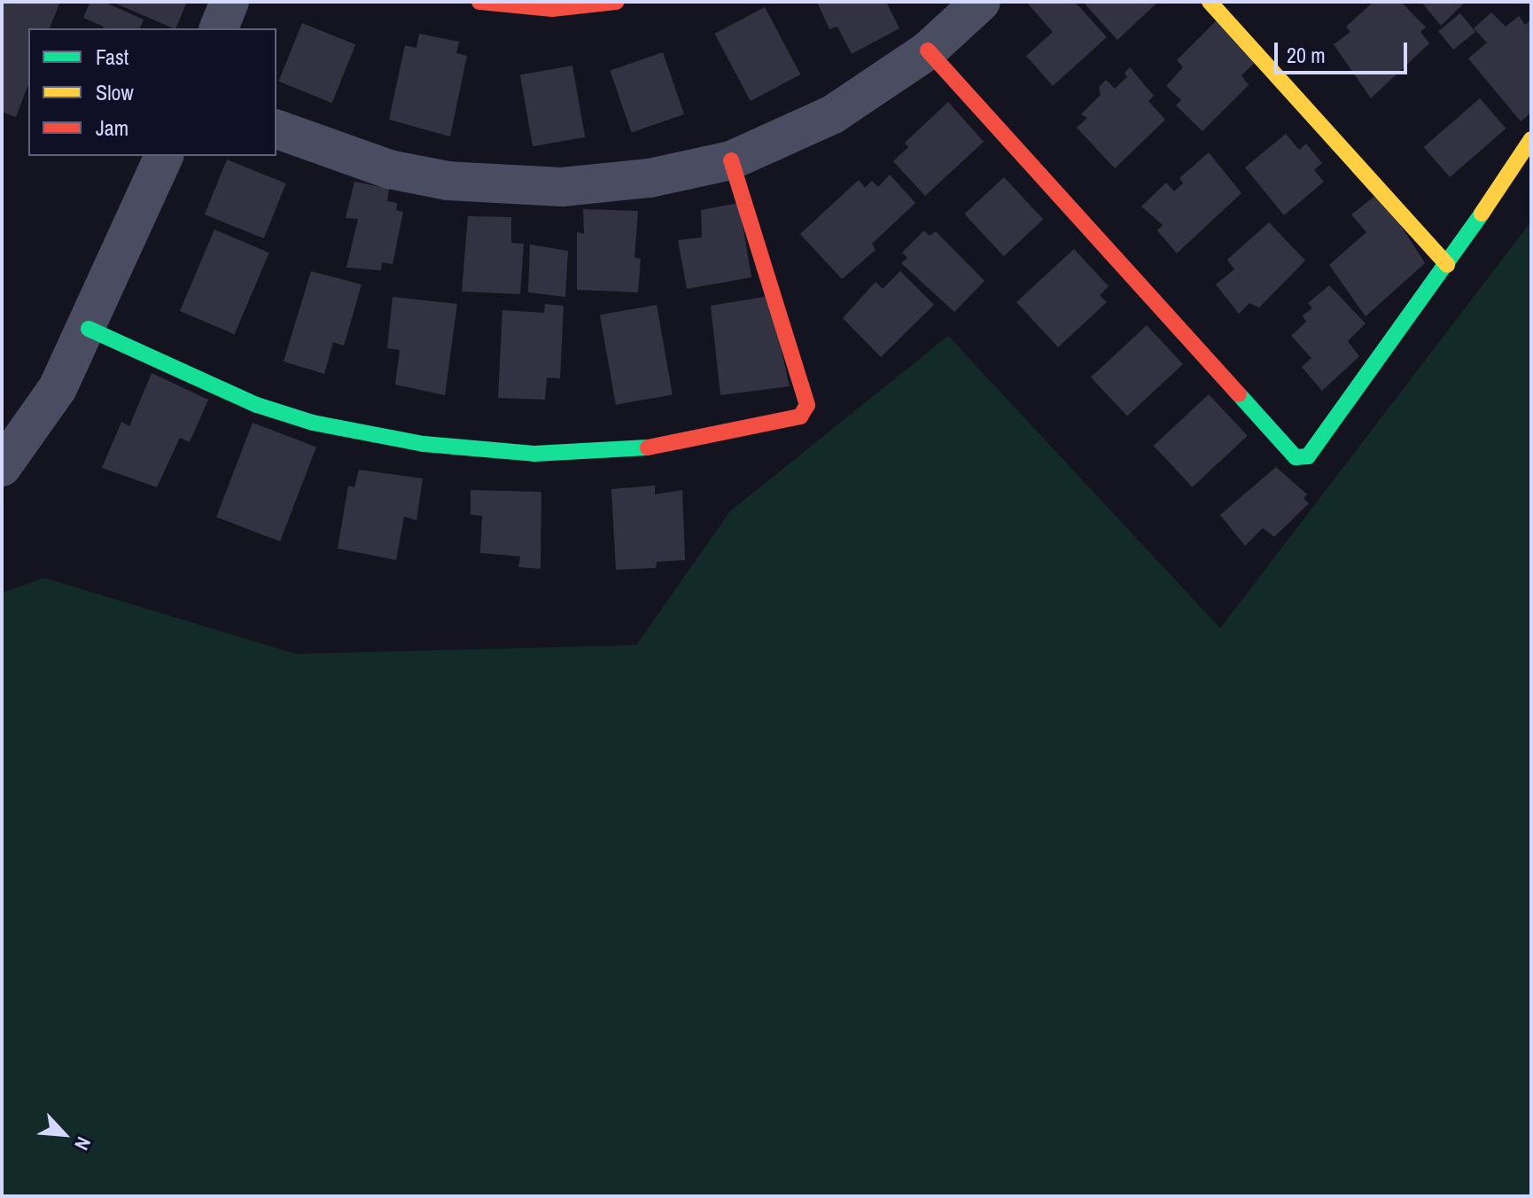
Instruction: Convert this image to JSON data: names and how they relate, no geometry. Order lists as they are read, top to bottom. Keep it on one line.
{"legend":["Fast","Slow","Jam"],"scale_bar":"20 m","north":"bottom right"}
